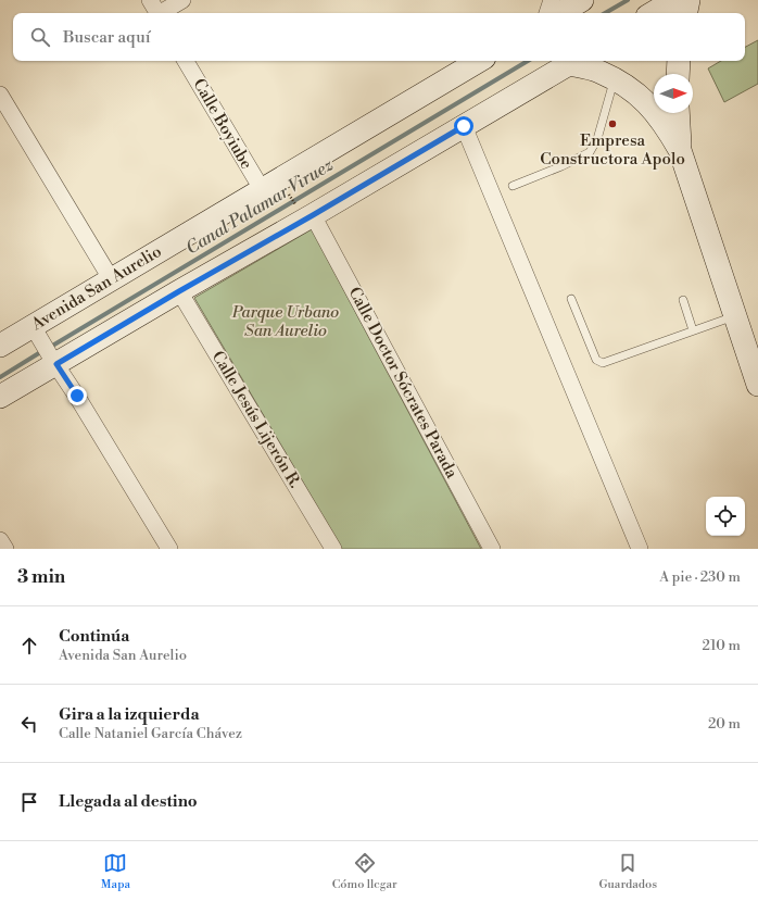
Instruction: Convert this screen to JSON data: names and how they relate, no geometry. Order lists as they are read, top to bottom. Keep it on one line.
{"streets":{"main road":["Avenida San Aurelio"],"street":["Calle Boyiube","Calle Doctor Sócrates Parada","Calle Jesús Lijerón R."]},"crossings":[["Calle Boyiube","Avenida San Aurelio"]],"water":["Canal Palamar Viruez"],"parks":["Parque Urbano San Aurelio"],"places":["Empresa Constructora Apolo"],"north":"right","page":{"search":"Buscar aquí","heading":["3 min","A pie · 230 m"],"list":[["Continúa","Avenida San Aurelio","210 m"],["Gira a la izquierda","Calle Nataniel García Chávez","20 m"],"Llegada al destino"],"nav":["Mapa","Cómo llegar","Guardados"]}}
